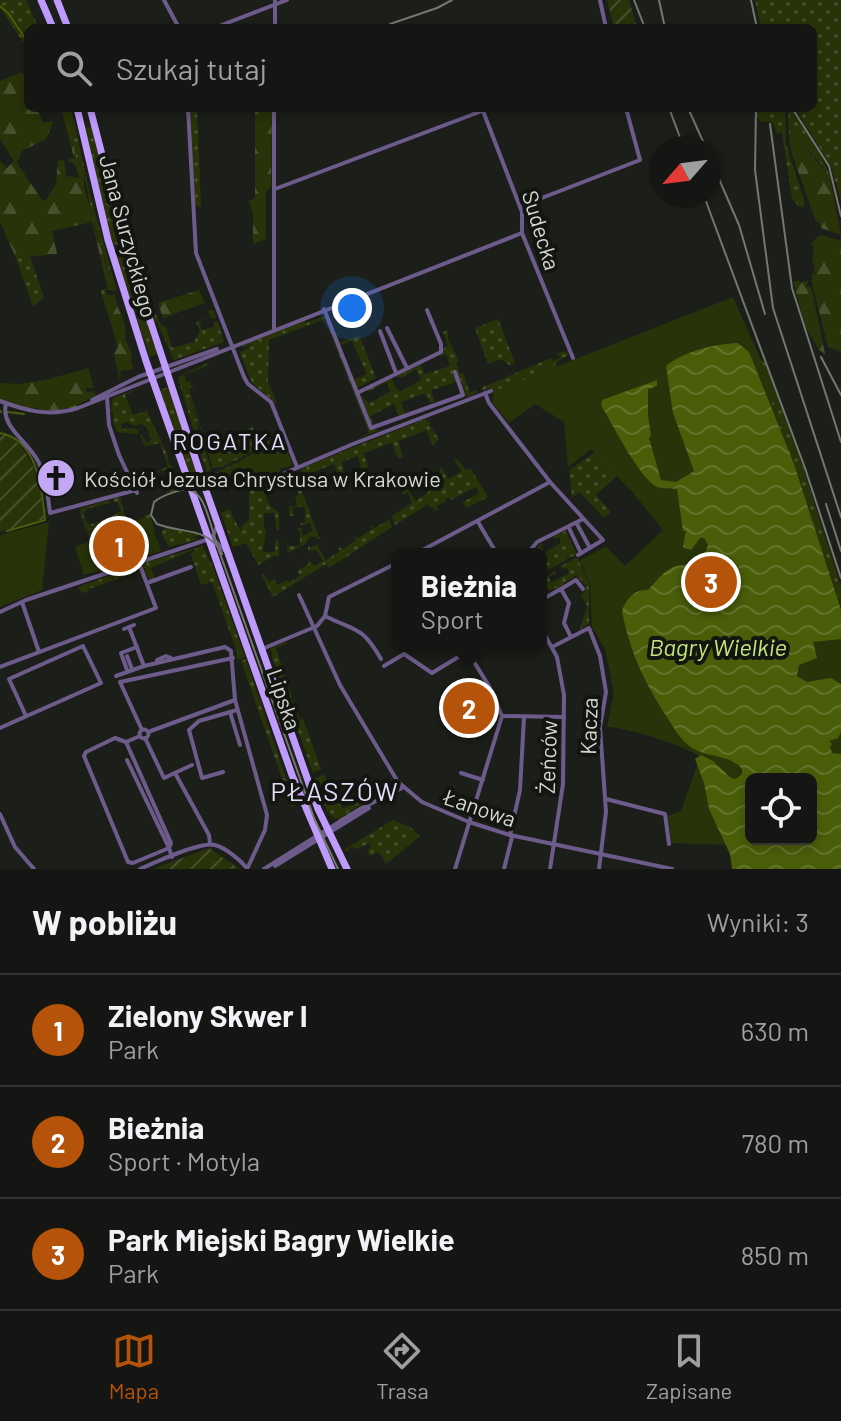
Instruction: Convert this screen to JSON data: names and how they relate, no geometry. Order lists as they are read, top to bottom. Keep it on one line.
{"streets":{"main road":["Jana Surzyckiego","Lipska"],"street":["Sudecka","Kacza","Żeńców","Łanowa"]},"crossings":[["Jana Surzyckiego","Lipska"],["Kacza","Żeńców"],["Kacza","Łanowa"],["Żeńców","Łanowa"]],"districts":["ROGATKA","PŁASZÓW"],"water":["Bagry Wielkie"],"places":{"church":["Kościół Jezusa Chrystusa w Krakowie"]},"north":"bottom left","page":{"search":"Szukaj tutaj","pins":["1","3","2"],"popup":["Bieżnia","Sport"],"heading":["W pobliżu","Wyniki: 3"],"list":[{"mark":"1","name":"Zielony Skwer I","note":"Park","value":"630 m"},{"mark":"2","name":"Bieżnia","note":"Sport · Motyla","value":"780 m"},{"mark":"3","name":"Park Miejski Bagry Wielkie","note":"Park","value":"850 m"}],"nav":["Mapa","Trasa","Zapisane"]}}
